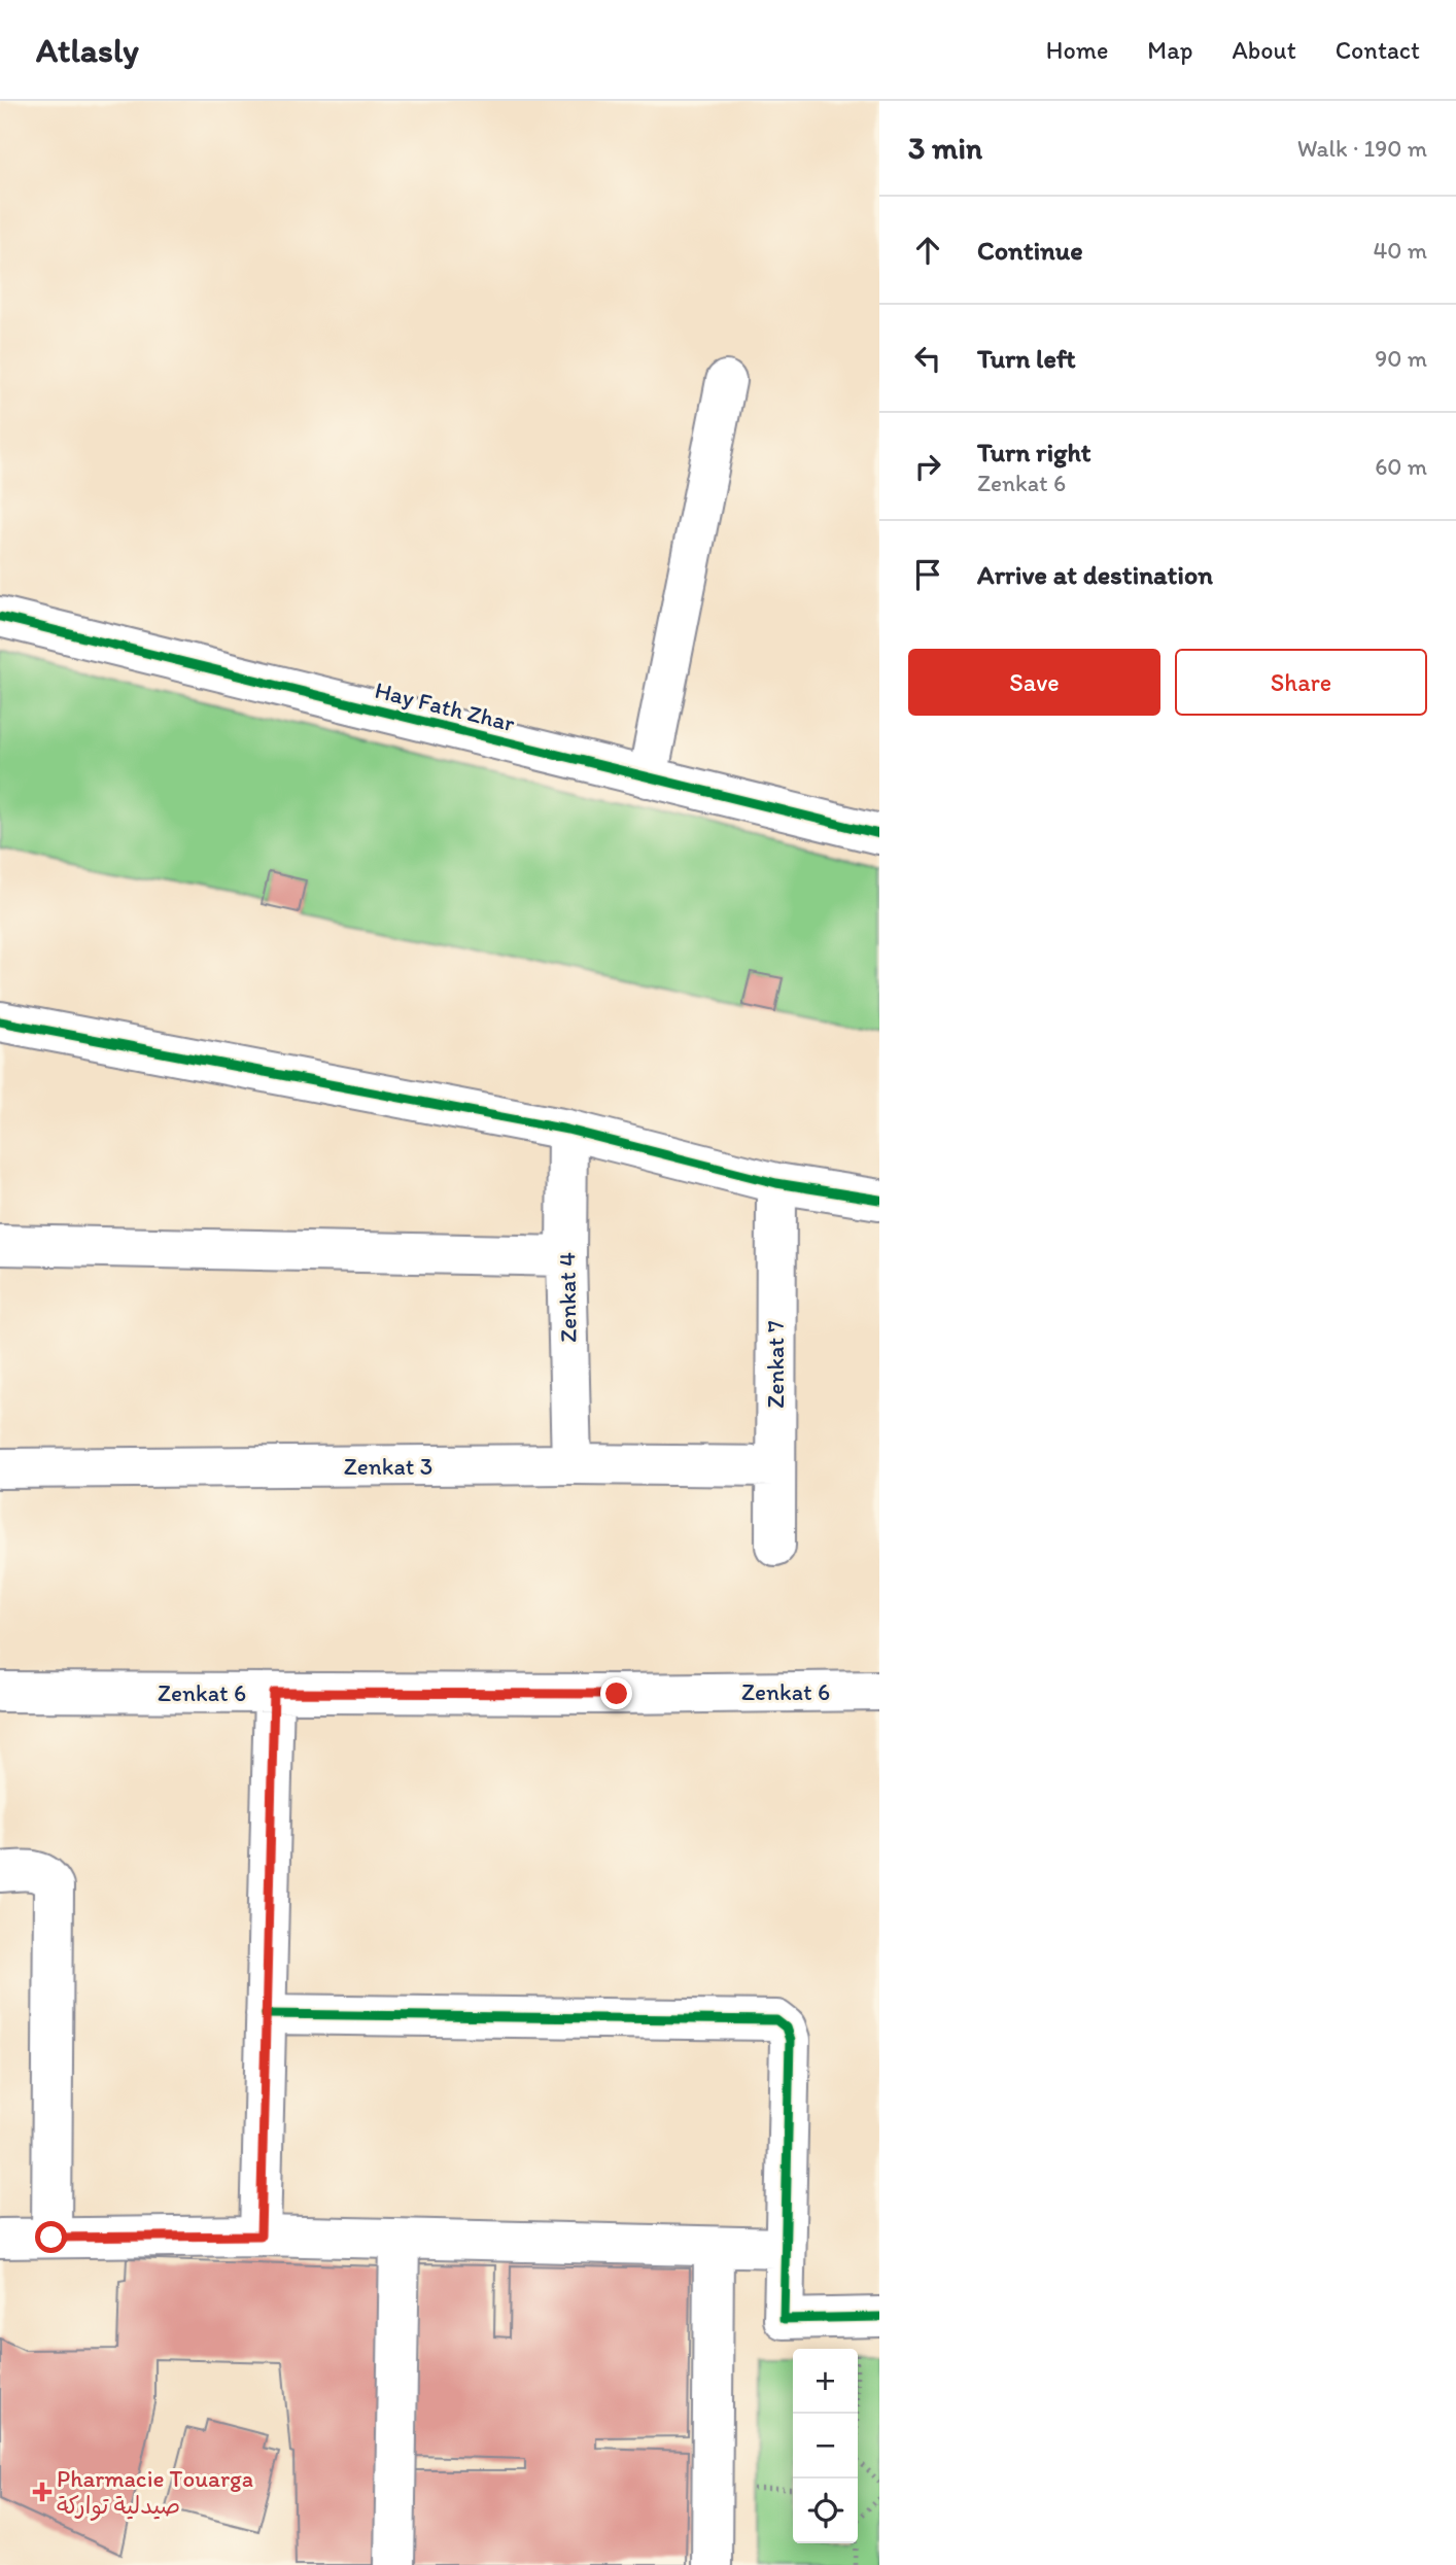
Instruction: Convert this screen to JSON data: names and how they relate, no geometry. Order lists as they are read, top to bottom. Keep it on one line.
{"streets":{"street":["Hay Fath Zhar","Zenkat 4","Zenkat 7","Zenkat 3","Zenkat 6"]},"crossings":[["Zenkat 4","Zenkat 3"],["Zenkat 7","Zenkat 3"]],"places":{"health":["Pharmacie Touarga صيدلية تواركة"]},"page":{"header":"Atlasly","nav":["Home","Map","About","Contact"],"heading":["3 min","Walk · 190 m"],"list":[["Continue","40 m"],["Turn left","90 m"],["Turn right","Zenkat 6","60 m"],"Arrive at destination"],"buttons":["Save","Share"],"map_buttons":["+","−"]}}
